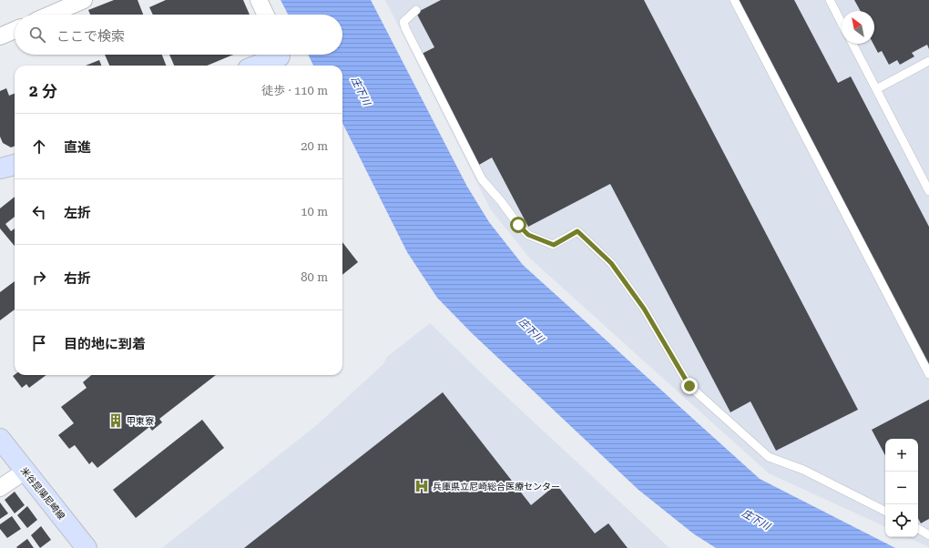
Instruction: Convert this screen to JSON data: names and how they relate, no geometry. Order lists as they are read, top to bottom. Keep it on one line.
{"streets":{"main road":["米谷昆陽尼崎線"]},"water":["庄下川"],"places":{"building":["甲東寮"],"hospital":["兵庫県立尼崎総合医療センター"]},"north":"top left","page":{"search":"ここで検索","heading":["2 分","徒歩 · 110 m"],"list":[["直進","20 m"],["左折","10 m"],["右折","80 m"],"目的地に到着"],"map_buttons":["+","−"]}}
